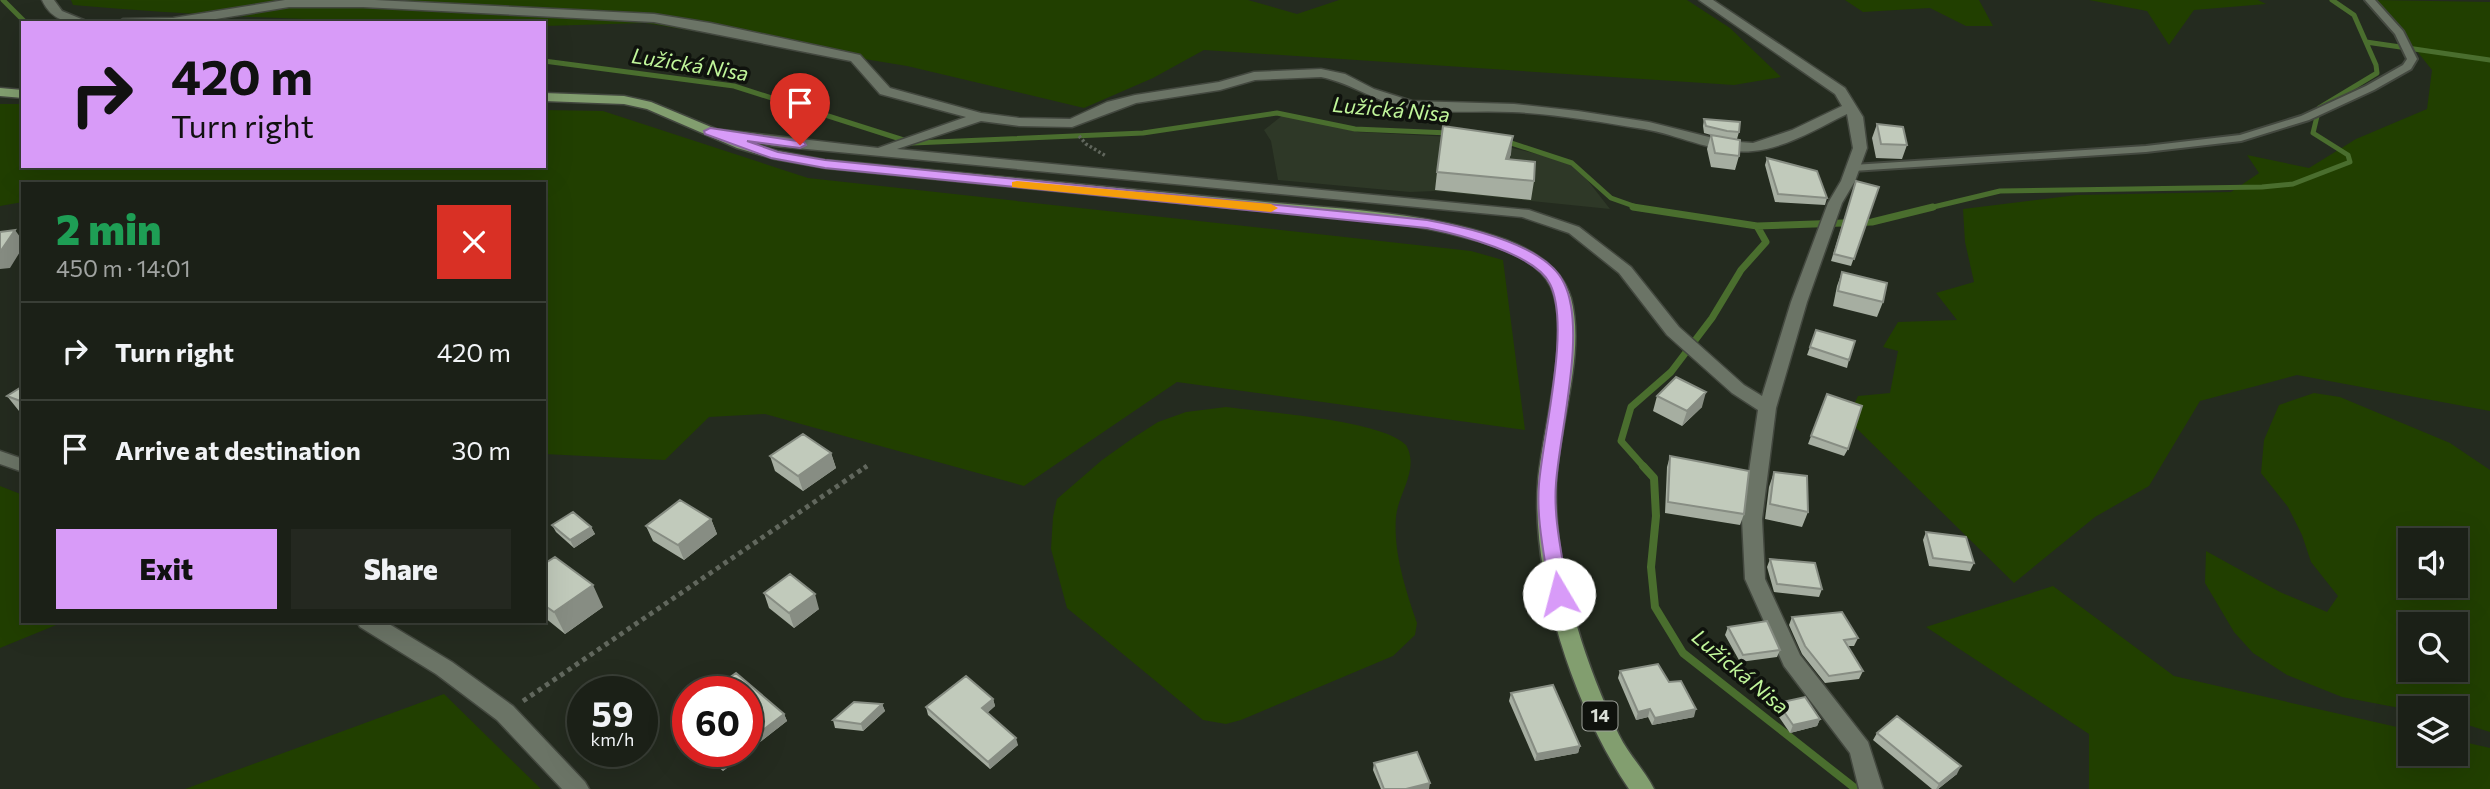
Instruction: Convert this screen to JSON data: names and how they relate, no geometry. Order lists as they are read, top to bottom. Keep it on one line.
{"streets":{"main road":["14"]},"water":["Lužická Nisa"],"page":{"turn":["420 m","Turn right"],"heading":["2 min","450 m · 14:01"],"list":[{"name":"Turn right","value":"420 m"},{"name":"Arrive at destination","value":"30 m"}],"buttons":["Exit","Share"],"speed":"59 km/h","limit":"60"}}
